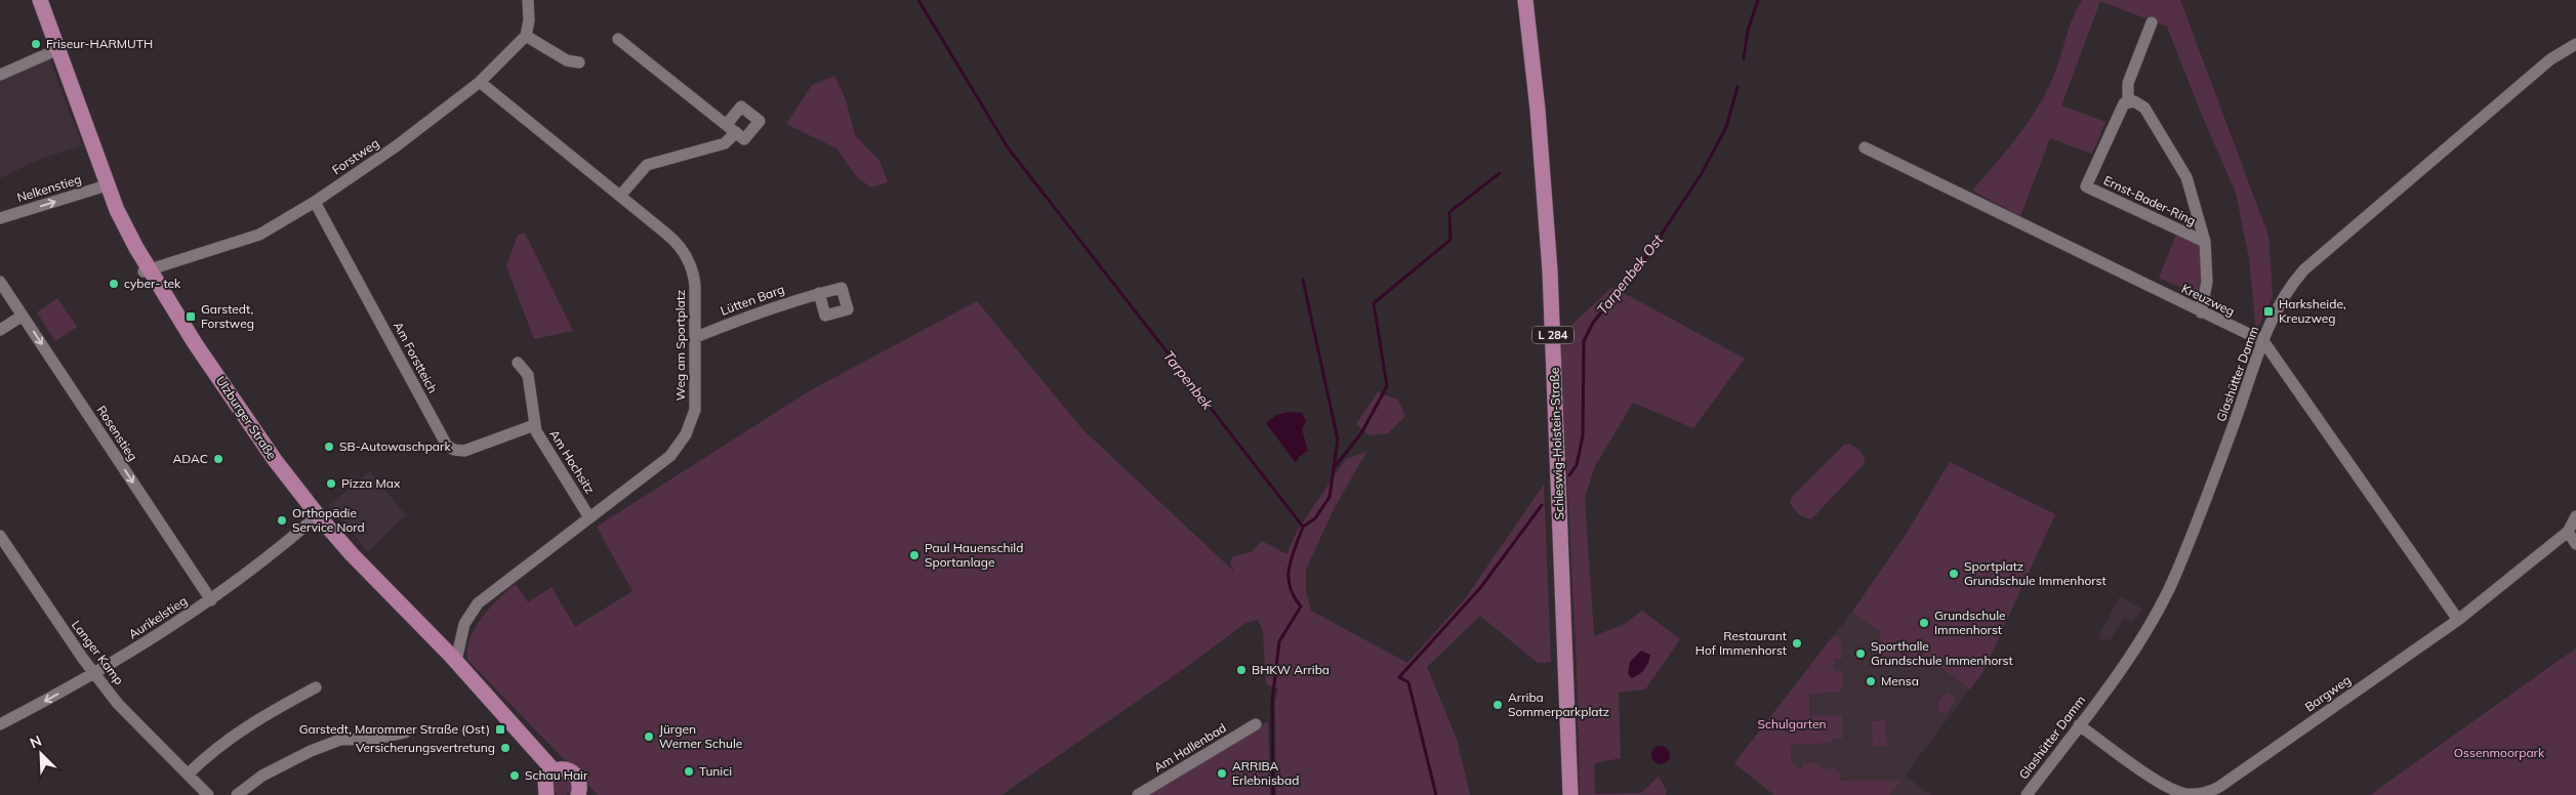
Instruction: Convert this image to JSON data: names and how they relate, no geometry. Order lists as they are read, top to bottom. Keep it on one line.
{"streets":{"main road":["L 284","Ulzburger Straße","Schleswig-Holstein-Straße"],"street":["Forstweg","Nelkenstieg","Ernst-Bader-Ring","Lütten Barg","Kreuzweg","Weg am Sportplatz","Am Forstteich","Glashütter Damm","Rosenstieg","Am Hochsitz","Aurikelstieg","Langer Kamp","Bargweg","Am Hallenbad"]},"crossings":[["Forstweg","Weg am Sportplatz"],["Forstweg","Am Forstteich"],["Forstweg","Ulzburger Straße"],["Nelkenstieg","Ulzburger Straße"],["Ernst-Bader-Ring","Kreuzweg"],["Lütten Barg","Weg am Sportplatz"],["Kreuzweg","Glashütter Damm"],["Weg am Sportplatz","Ulzburger Straße"],["Weg am Sportplatz","Am Hochsitz"],["Am Forstteich","Am Hochsitz"],["Glashütter Damm","Bargweg"],["Ulzburger Straße","Aurikelstieg"],["Rosenstieg","Aurikelstieg"],["Aurikelstieg","Langer Kamp"]],"one_way":["Nelkenstieg","Rosenstieg"],"water":["Tarpenbek Ost","Tarpenbek"],"parks":["Schulgarten","Ossenmoorpark"],"places":{"other":["Friseur-HARMUTH","cyber- tek","SB-Autowaschpark","ADAC","Pizza Max","Orthopädie Service Nord","Paul Hauenschild Sportanlage","Sportplatz Grundschule Immenhorst","Grundschule Immenhorst","Restaurant Hof Immenhorst","Sporthalle Grundschule Immenhorst","BHKW Arriba","Mensa","Arriba Sommerparkplatz","Jürgen Werner Schule","Versicherungsvertretung","Tunici","ARRIBA Erlebnisbad","Schau Hair"],"transit":["Harksheide, Kreuzweg","Garstedt, Forstweg","Garstedt, Marommer Straße (Ost)"]},"north":"top left"}
